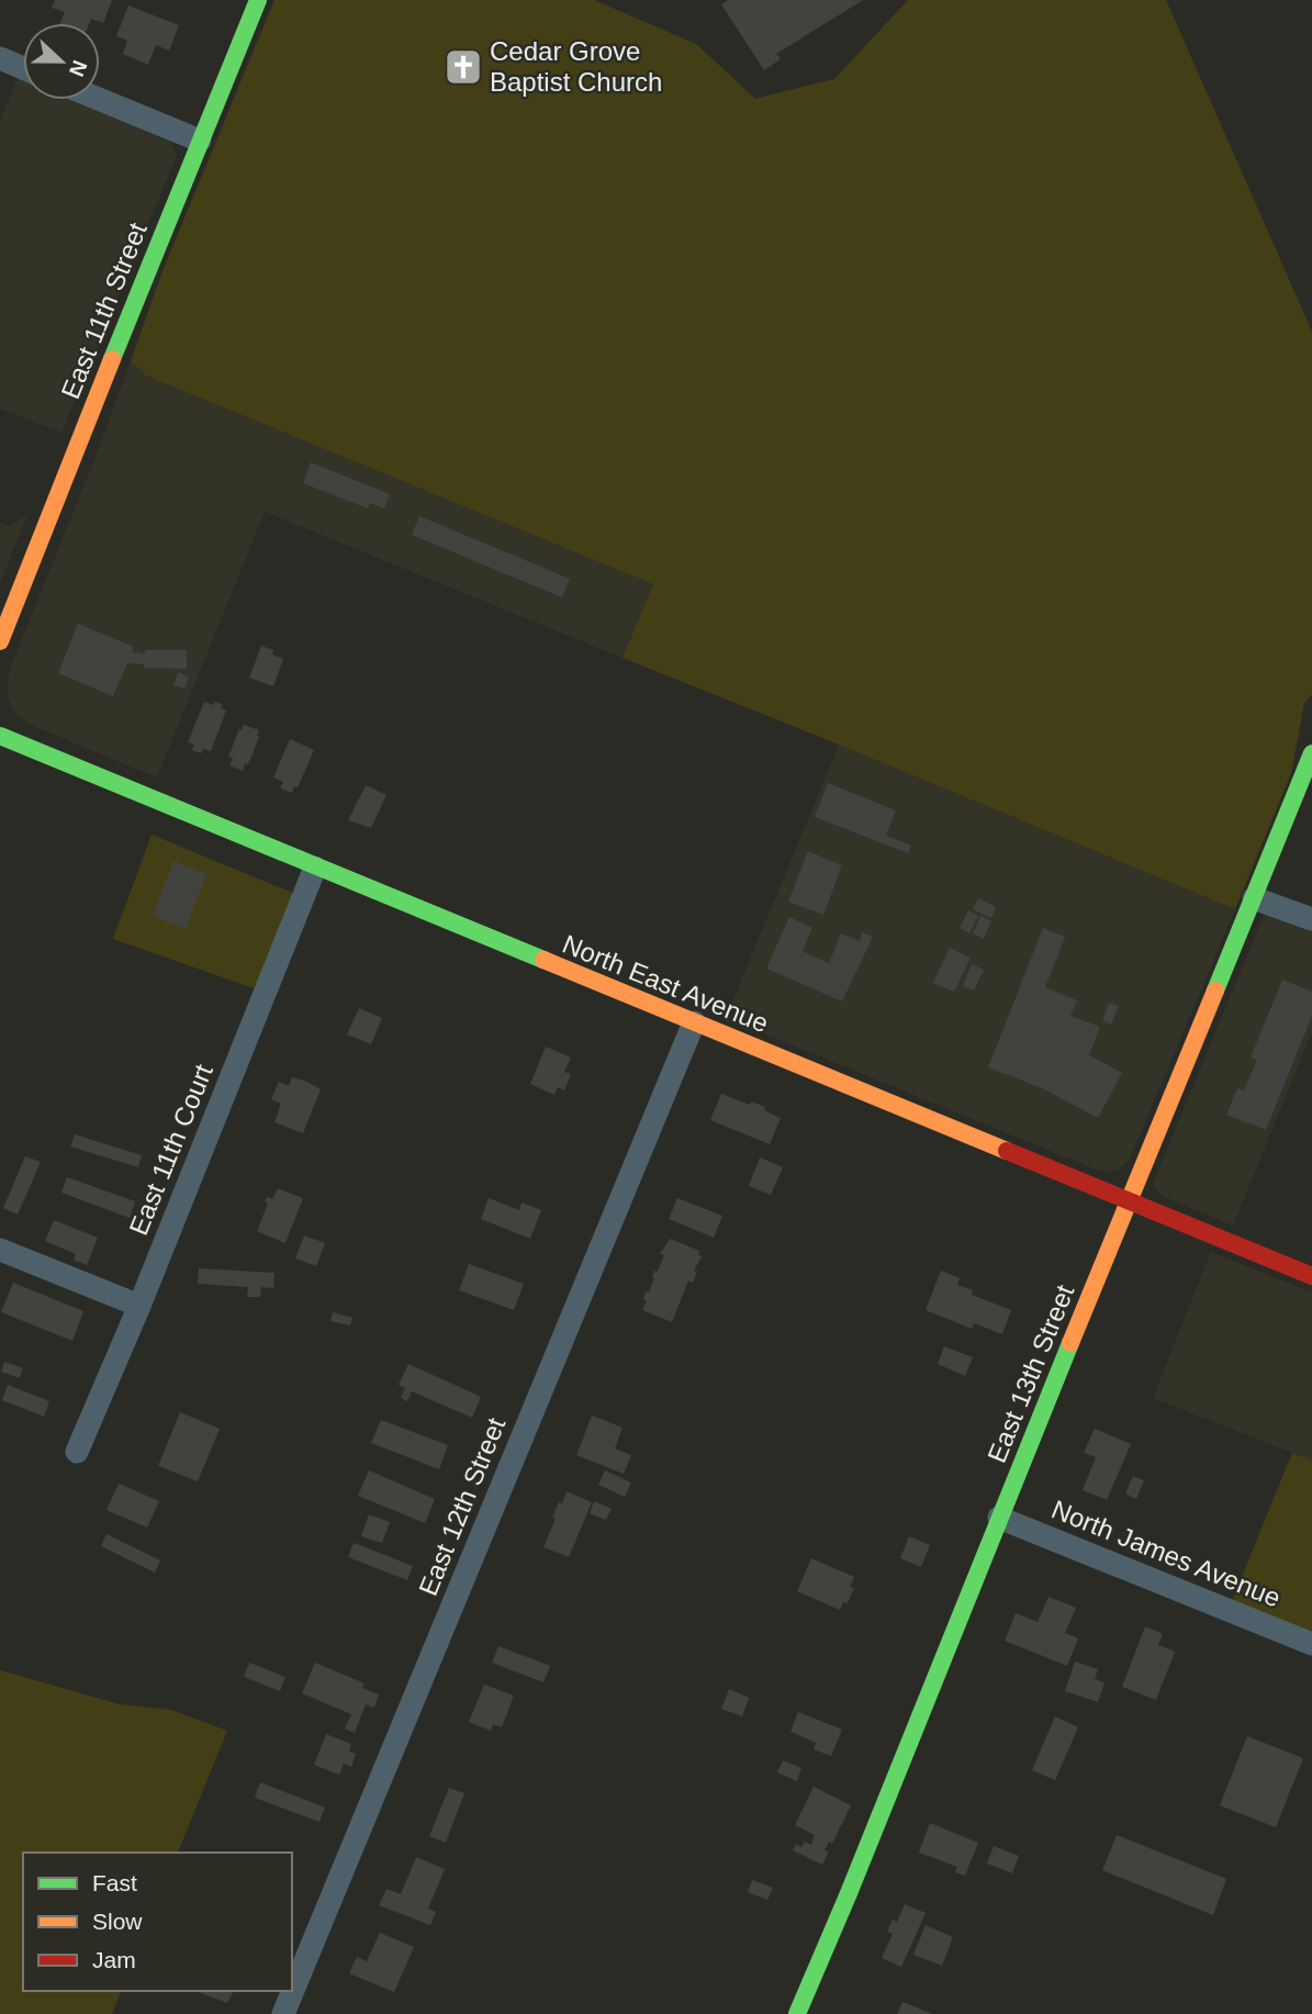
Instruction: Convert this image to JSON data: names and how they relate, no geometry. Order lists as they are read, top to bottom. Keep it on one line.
{"streets":{"main road":["East 11th Street","North East Avenue","East 13th Street"],"street":["East 11th Court","East 12th Street","North James Avenue"]},"crossings":[["North East Avenue","East 11th Court"],["North East Avenue","East 13th Street"],["North East Avenue","East 12th Street"],["East 13th Street","North James Avenue"]],"places":{"church":["Cedar Grove Baptist Church"]},"legend":["Fast","Slow","Jam"],"north":"right"}
